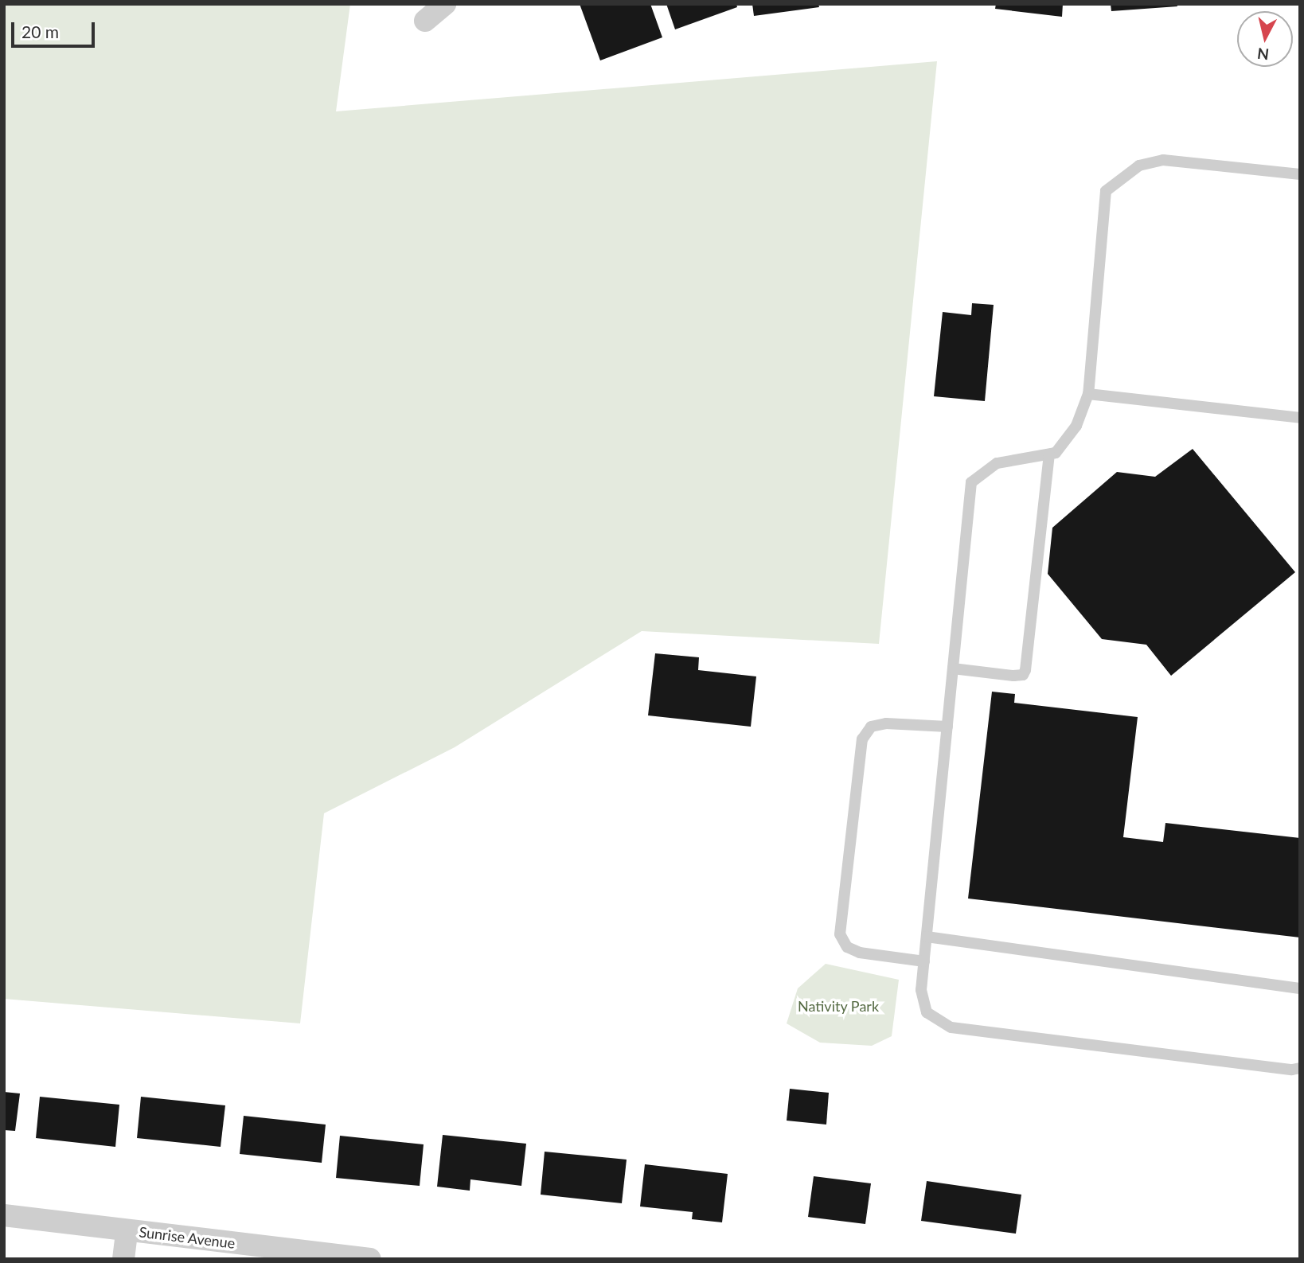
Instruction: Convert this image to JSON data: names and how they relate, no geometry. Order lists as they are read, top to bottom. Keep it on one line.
{"streets":{"street":["Sunrise Avenue"]},"parks":["Nativity Park"],"scale_bar":"20 m","north":"bottom"}
